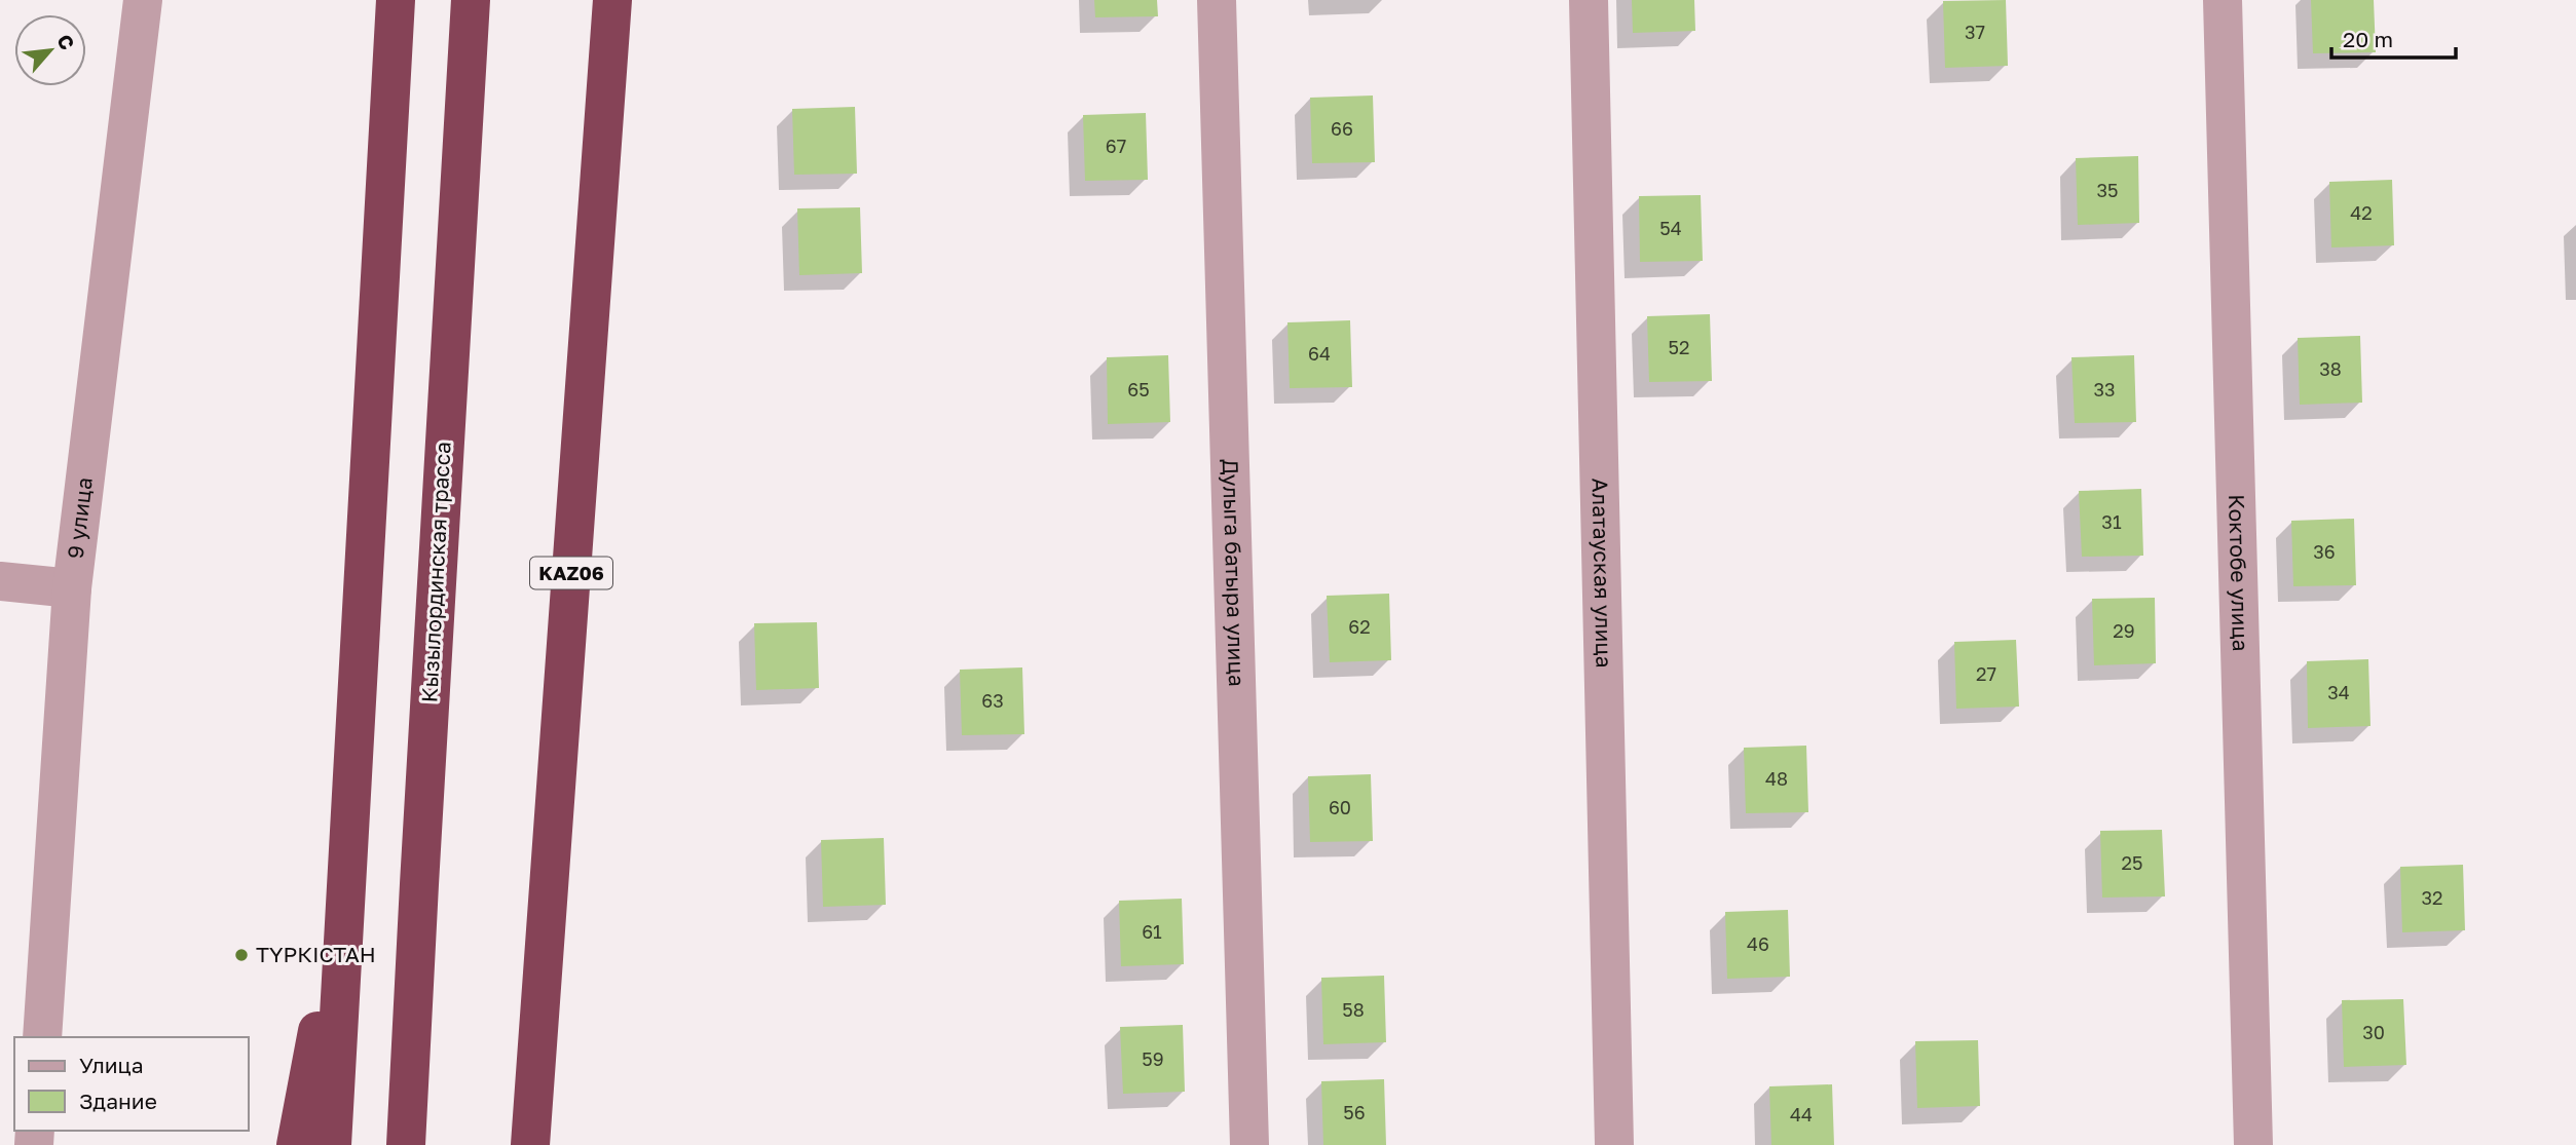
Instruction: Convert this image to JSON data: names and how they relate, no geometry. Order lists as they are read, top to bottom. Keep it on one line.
{"streets":{"highway":["Кызылординская трасса","KАZ06"],"street":["9 улица","Дулыга батыра улица","Алатауская улица","Коктобе улица"]},"places":["ТҮРКIСТАН"],"house_numbers":["37","66","67","35","42","54","52","64","38","65","33","31","36","62","29","27","34","63","48","60","25","32","61","46","58","30","59","56","44"],"legend":["Улица","Здание"],"scale_bar":"20 m","north":"top right"}
